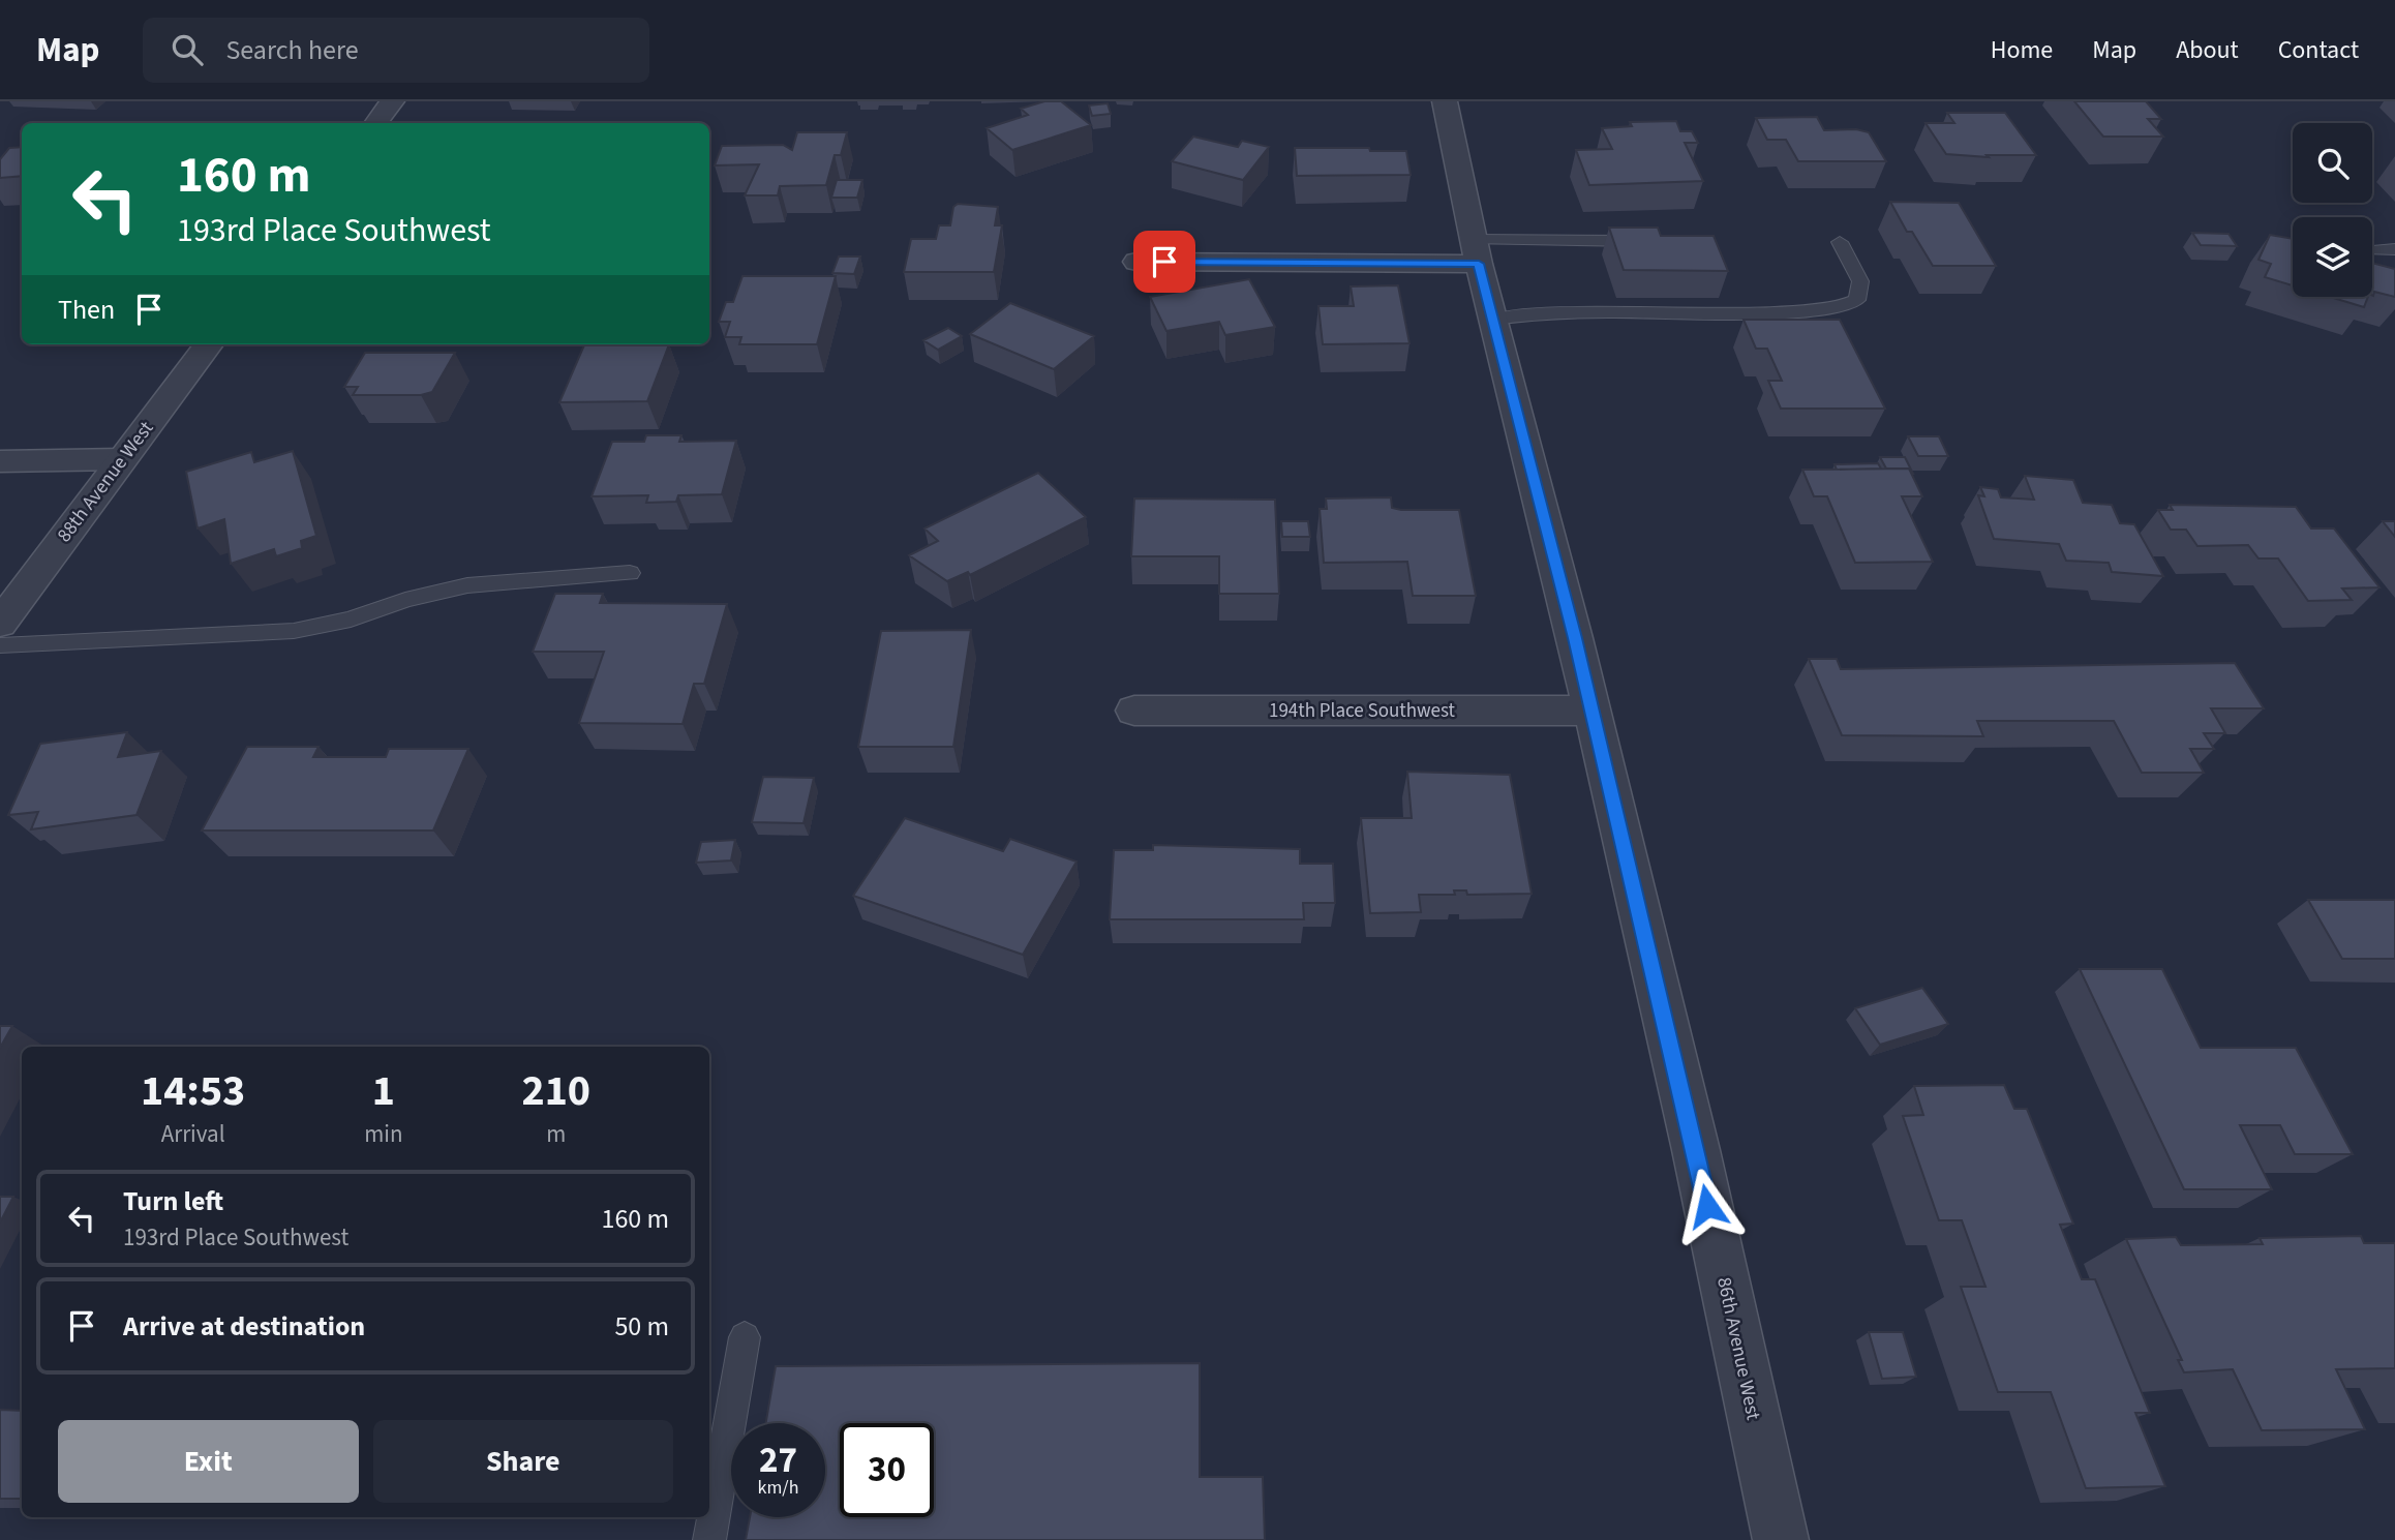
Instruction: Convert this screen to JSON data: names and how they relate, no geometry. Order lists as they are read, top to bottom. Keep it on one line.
{"streets":{"street":["88th Avenue West","194th Place Southwest","86th Avenue West"]},"crossings":[["194th Place Southwest","86th Avenue West"]],"page":{"header":"Map","search":"Search here","nav":["Home","Map","About","Contact"],"turn":["160 m","193rd Place Southwest"],"then":"Then","eta":["14:53","Arrival","1","min","210","m"],"list":[{"name":"Turn left","note":"193rd Place Southwest","value":"160 m"},{"name":"Arrive at destination","value":"50 m"}],"buttons":["Exit","Share"],"speed":"27 km/h","limit":"30"}}
